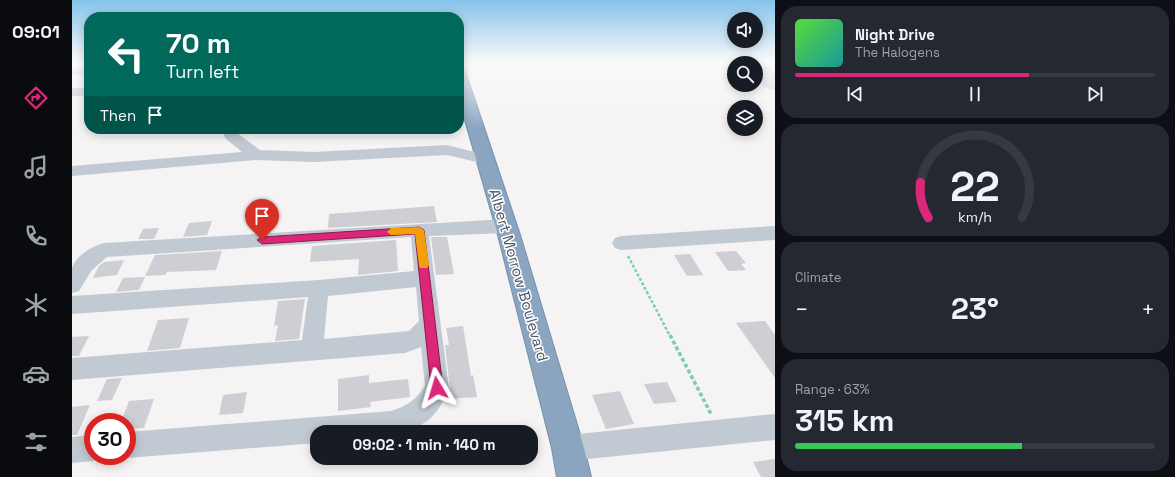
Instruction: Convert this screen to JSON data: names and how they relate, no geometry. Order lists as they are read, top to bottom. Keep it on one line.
{"streets":{"highway":["Albert Morrow Boulevard"]},"page":{"tabs":"09:01","turn":["70 m","Turn left"],"song":["Night Drive","The Halogens"],"then":"Then","tile":["Climate",["Range · 63%","315 km"]],"heat":["−","23°","+"],"limit":"30","trip":"09:02 · 1 min · 140 m","gauge":["22","km/h"]}}
